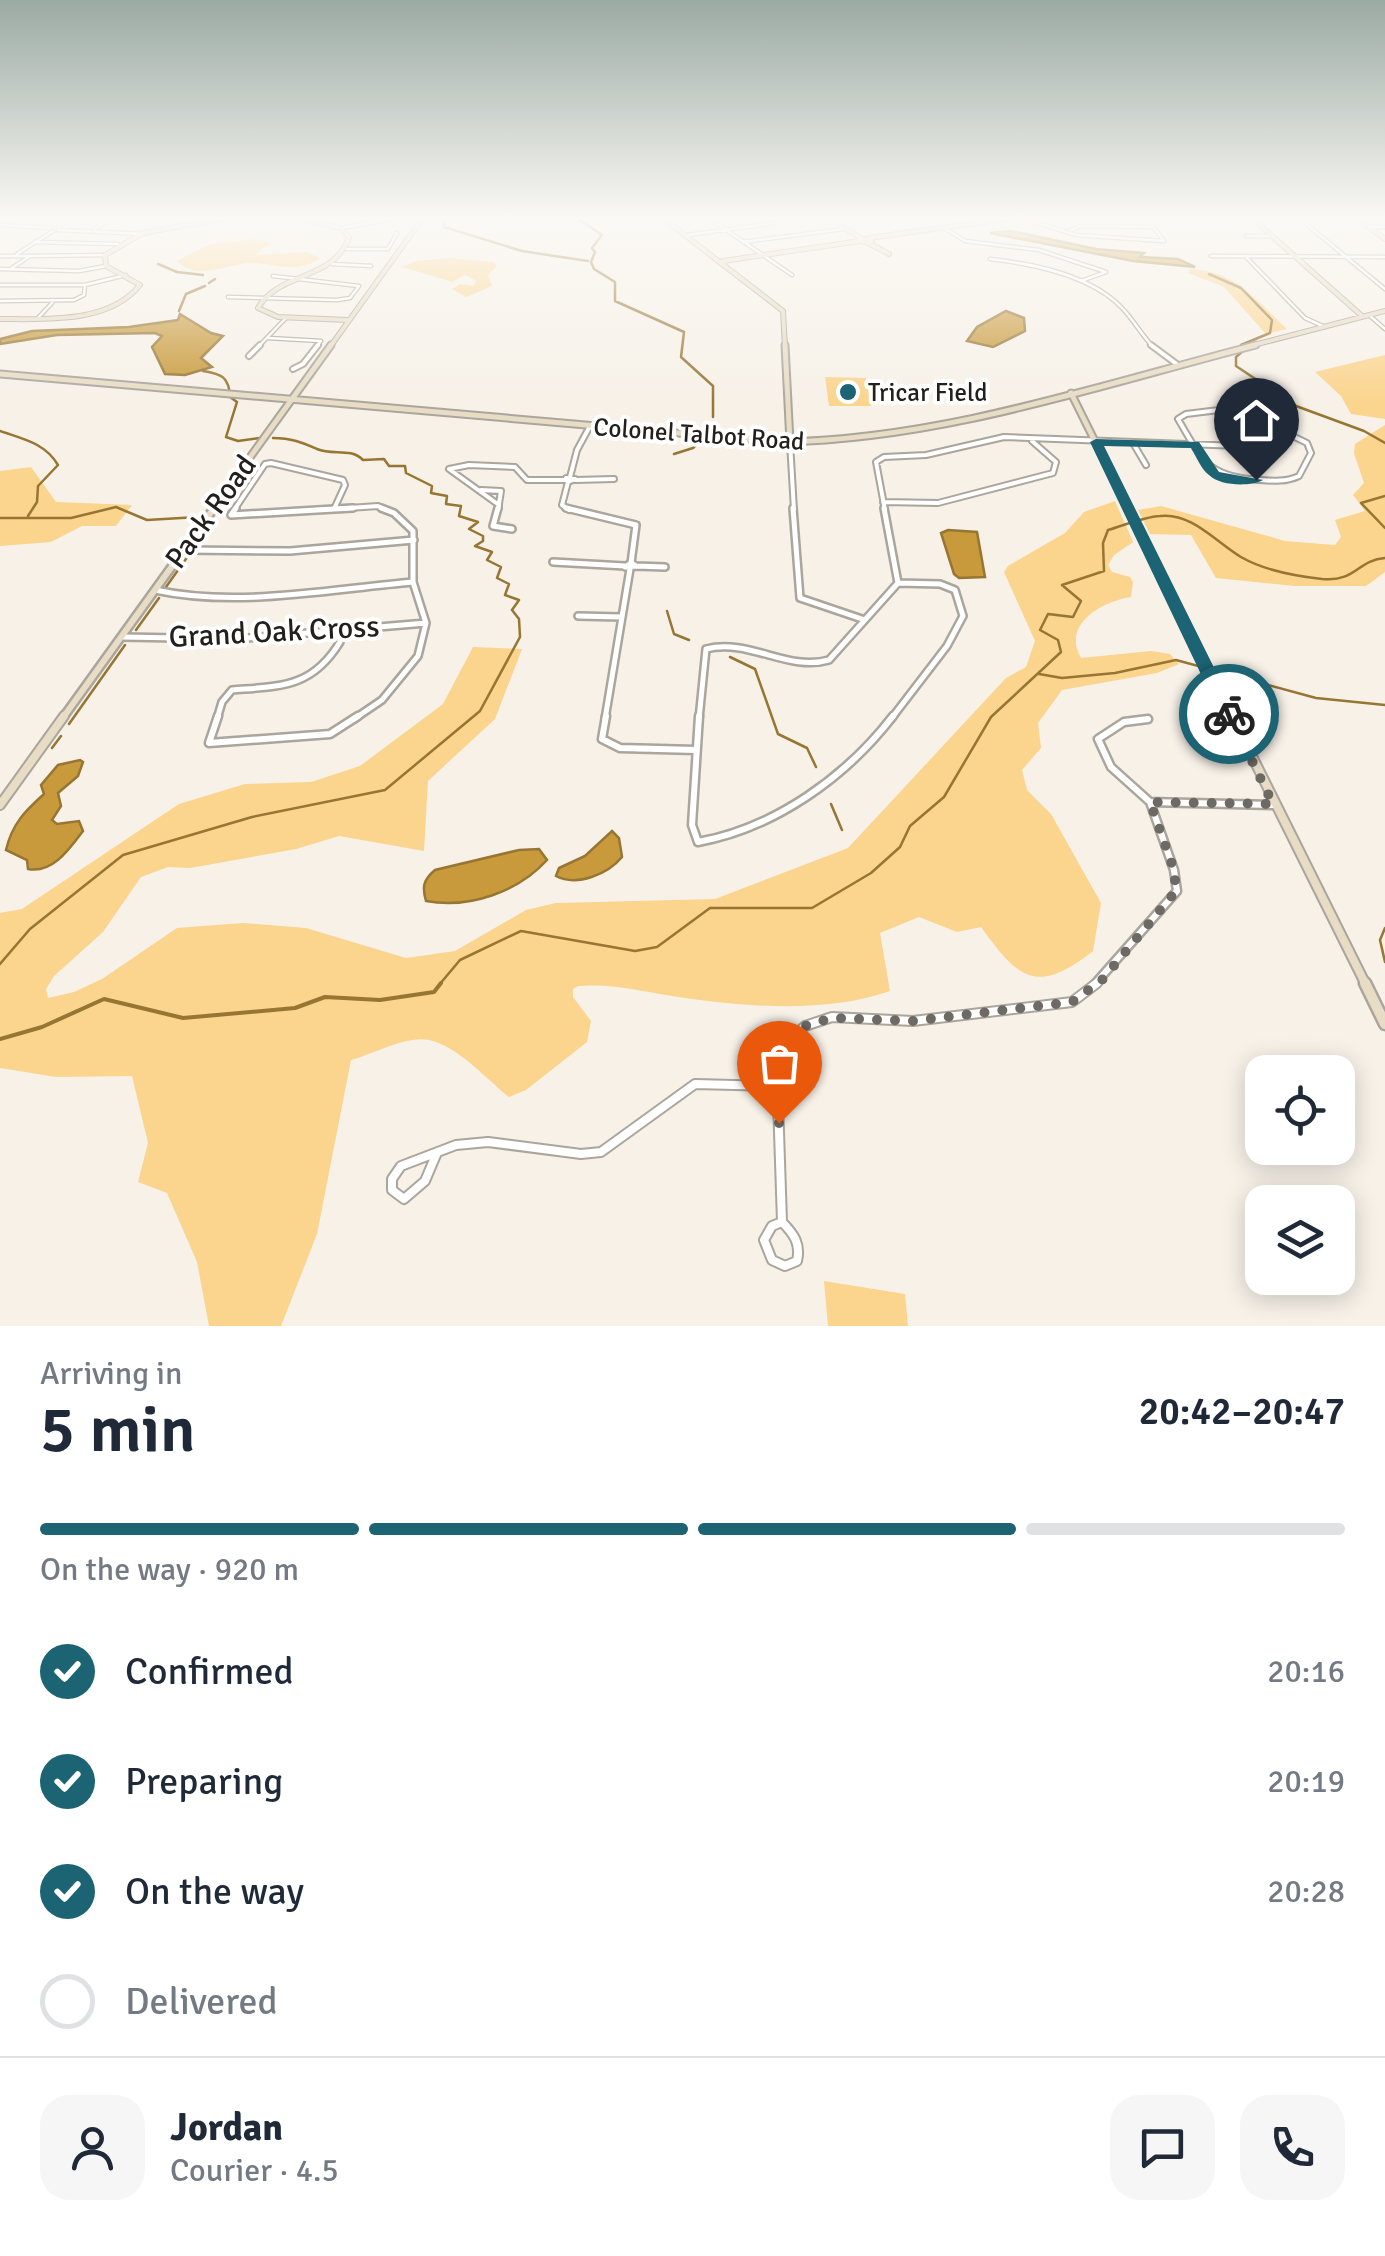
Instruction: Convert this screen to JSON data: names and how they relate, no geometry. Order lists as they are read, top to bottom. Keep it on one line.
{"streets":{"street":["Colonel Talbot Road","Pack Road","Grand Oak Cross"]},"crossings":[["Colonel Talbot Road","Pack Road"],["Pack Road","Grand Oak Cross"]],"places":["Tricar Field"],"page":{"heading":["5 min","Arriving in","20:42–20:47"],"panel":["Jordan","Courier · 4.5"],"bar":"On the way · 920 m","list":[["Confirmed","20:16"],["Preparing","20:19"],["On the way","20:28"],"Delivered"]}}
